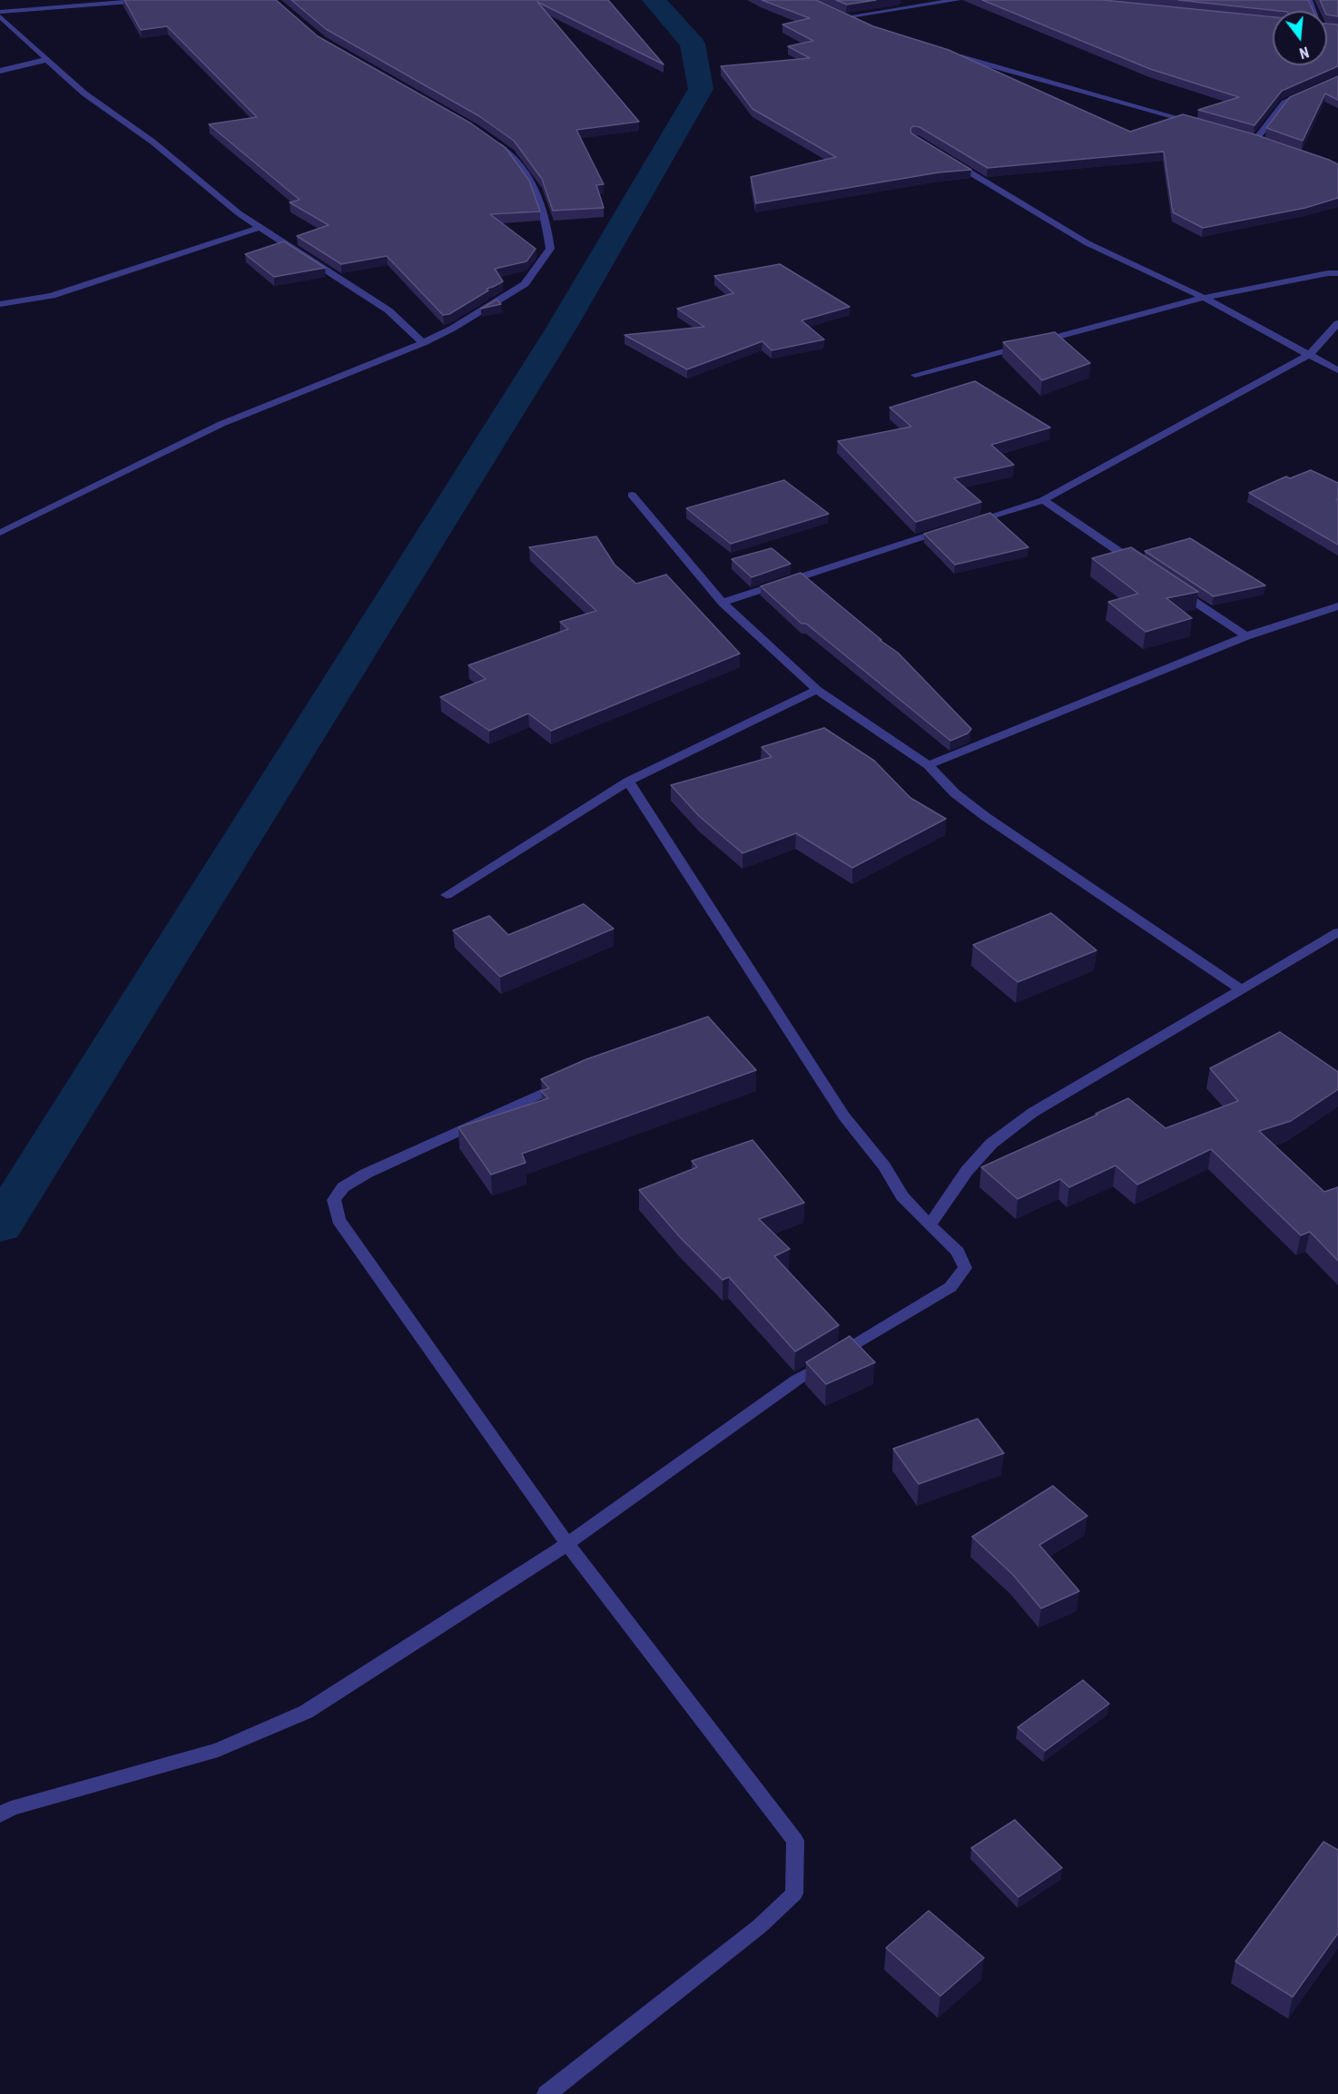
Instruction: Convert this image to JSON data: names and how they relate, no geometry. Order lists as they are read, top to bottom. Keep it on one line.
{"north":"bottom"}
